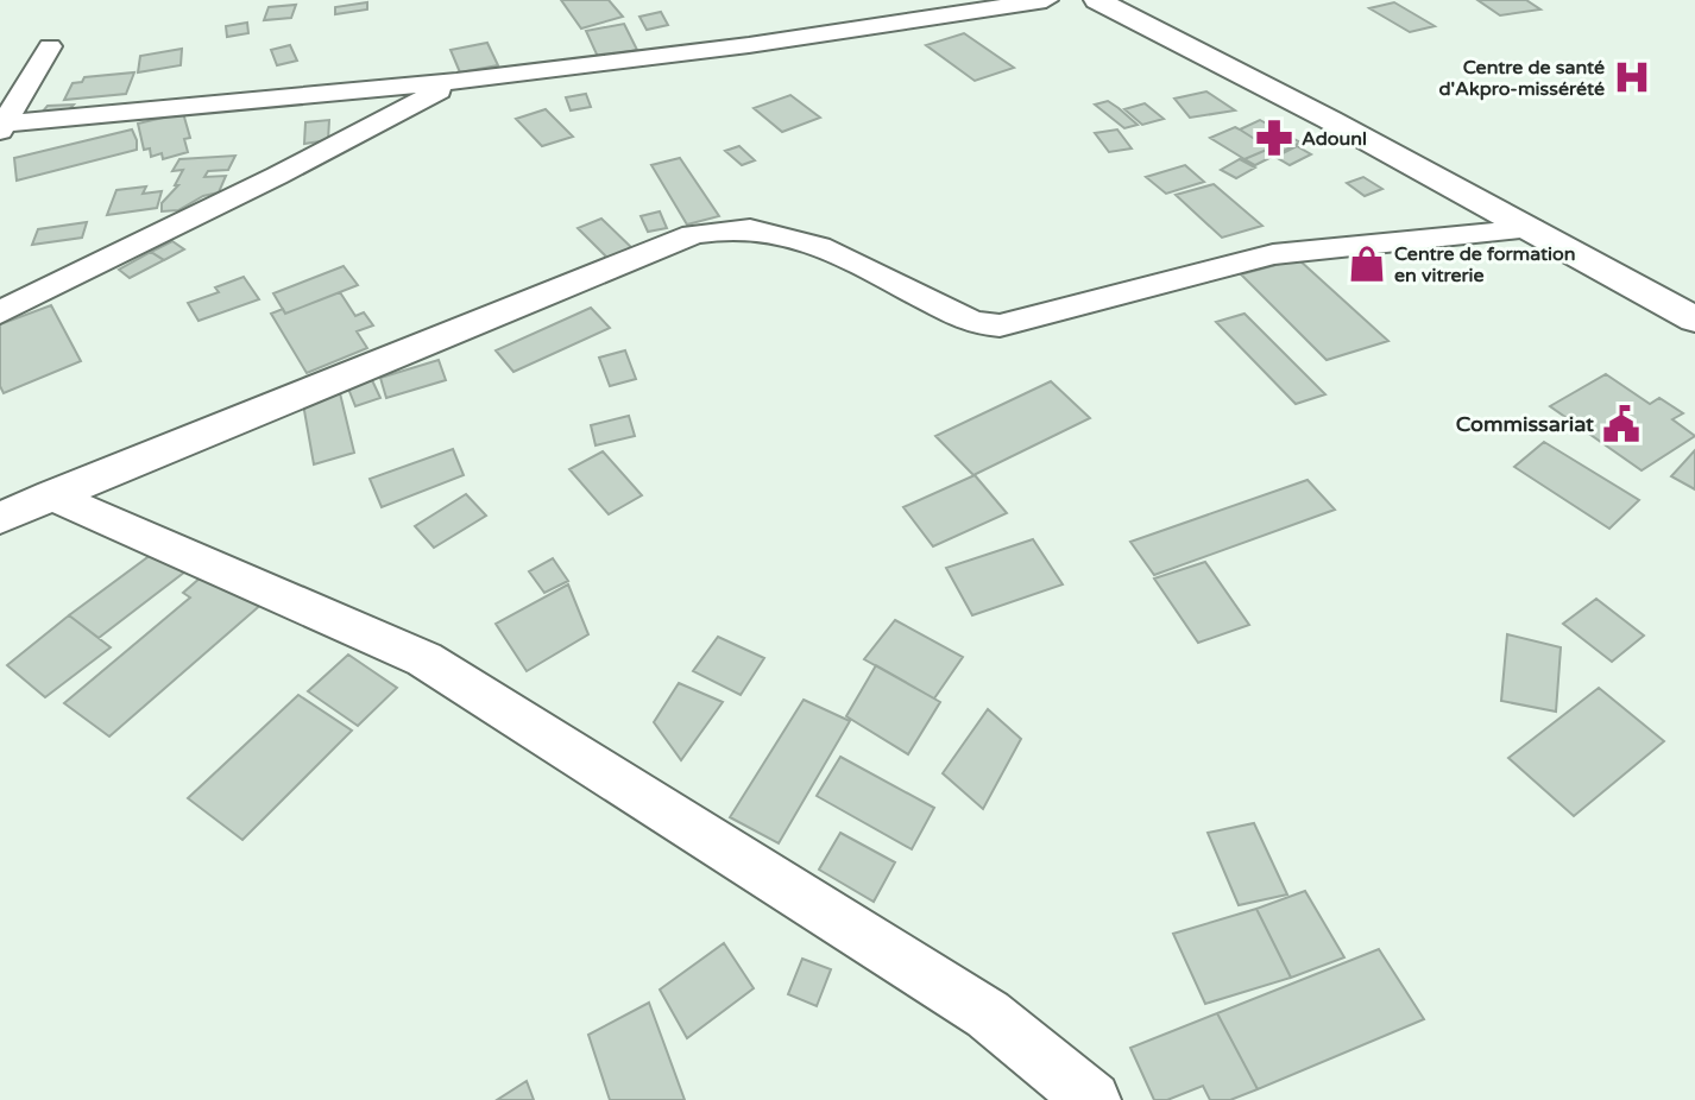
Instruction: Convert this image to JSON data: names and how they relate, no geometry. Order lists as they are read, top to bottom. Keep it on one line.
{"places":{"hospital":["Centre de santé d'Akpro-missérété"],"pharmacy":["Adounl"],"shop":["Centre de formation en vitrerie"],"public building":["Commissariat"]}}
